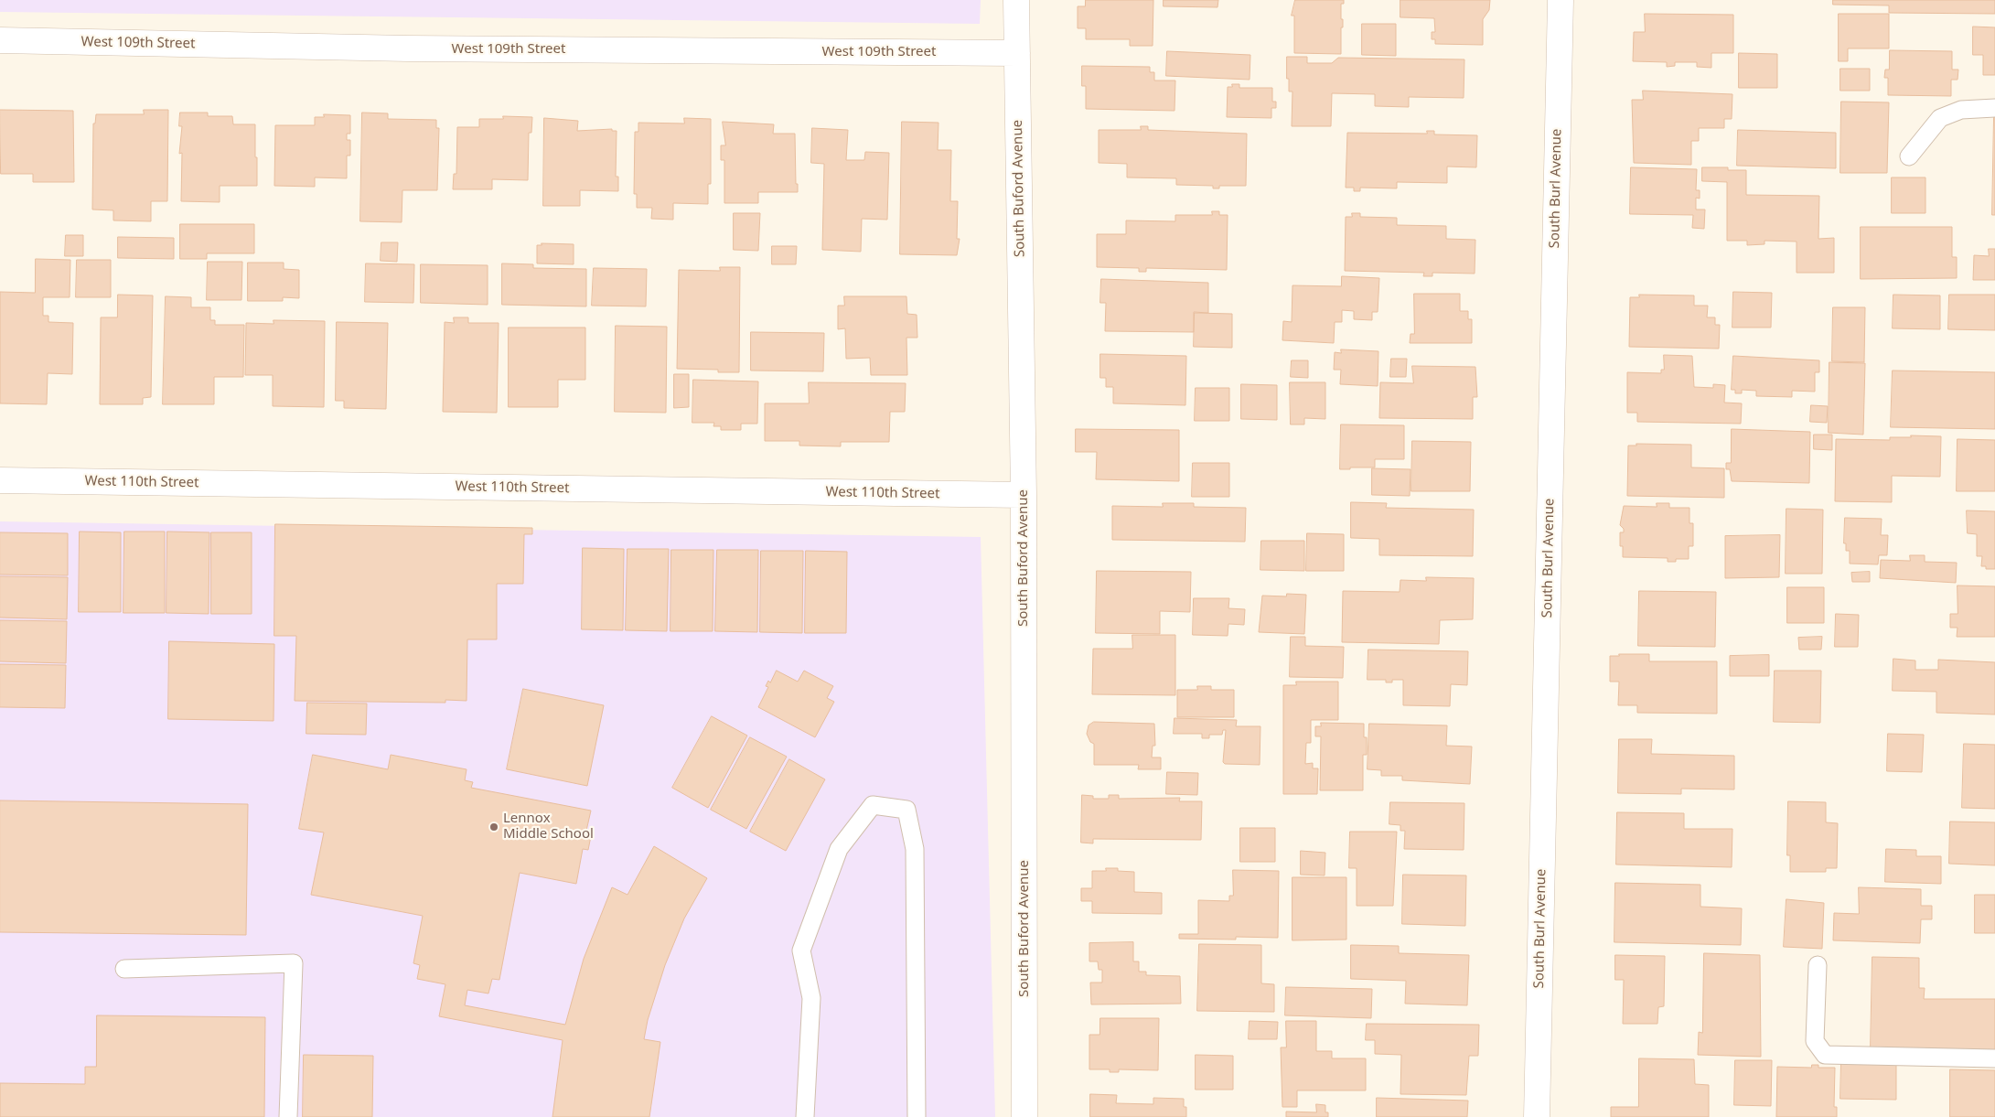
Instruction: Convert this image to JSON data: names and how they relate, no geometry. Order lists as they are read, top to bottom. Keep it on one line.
{"streets":{"street":["West 109th Street","South Buford Avenue","South Burl Avenue","West 110th Street"]},"crossings":[["West 109th Street","South Buford Avenue"],["South Buford Avenue","West 110th Street"]],"places":["Lennox Middle School"]}
